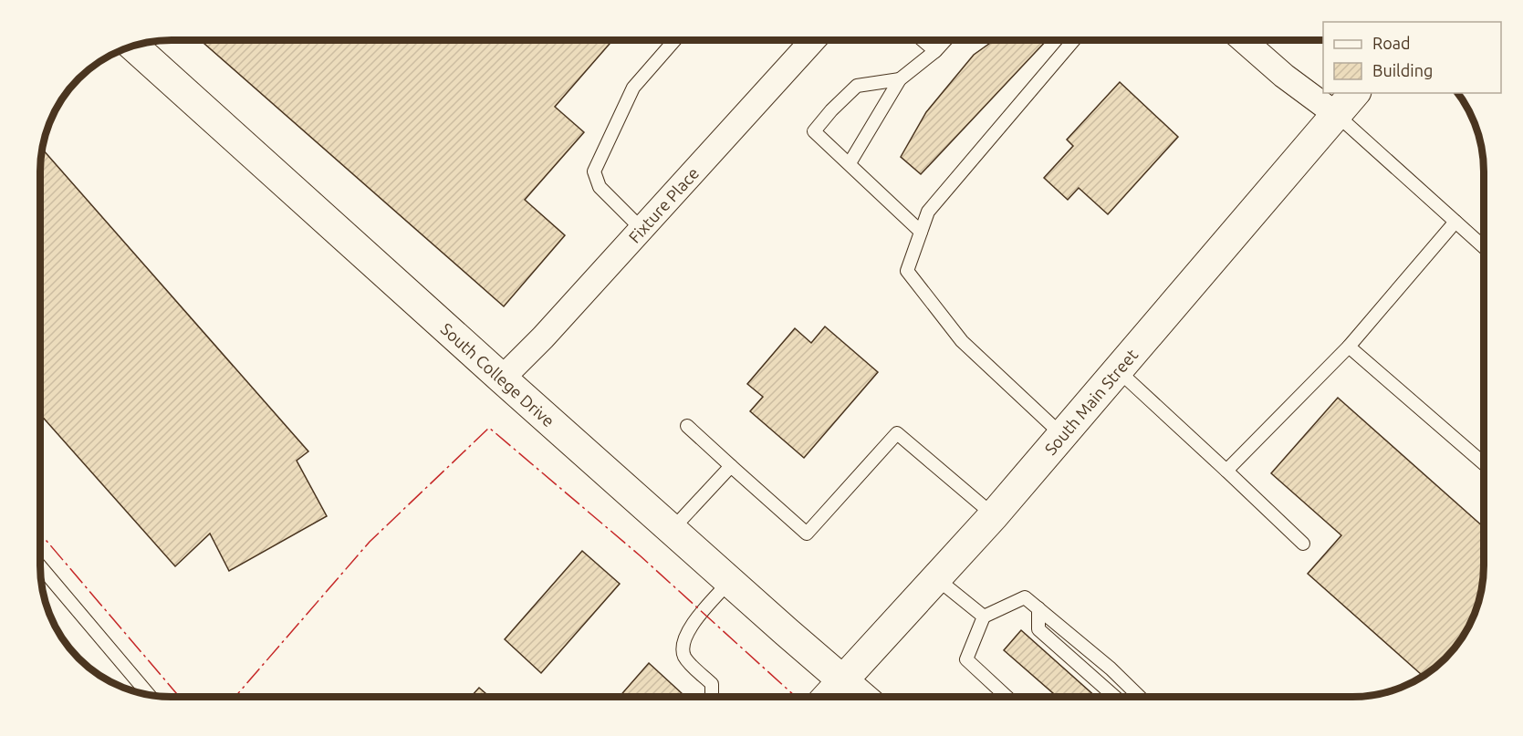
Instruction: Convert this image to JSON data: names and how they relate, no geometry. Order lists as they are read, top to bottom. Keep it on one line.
{"streets":{"main road":["South College Drive","South Main Street"],"street":["Fixture Place"]},"crossings":[["Fixture Place","South College Drive"],["South College Drive","South Main Street"]],"legend":["Road","Building"]}
